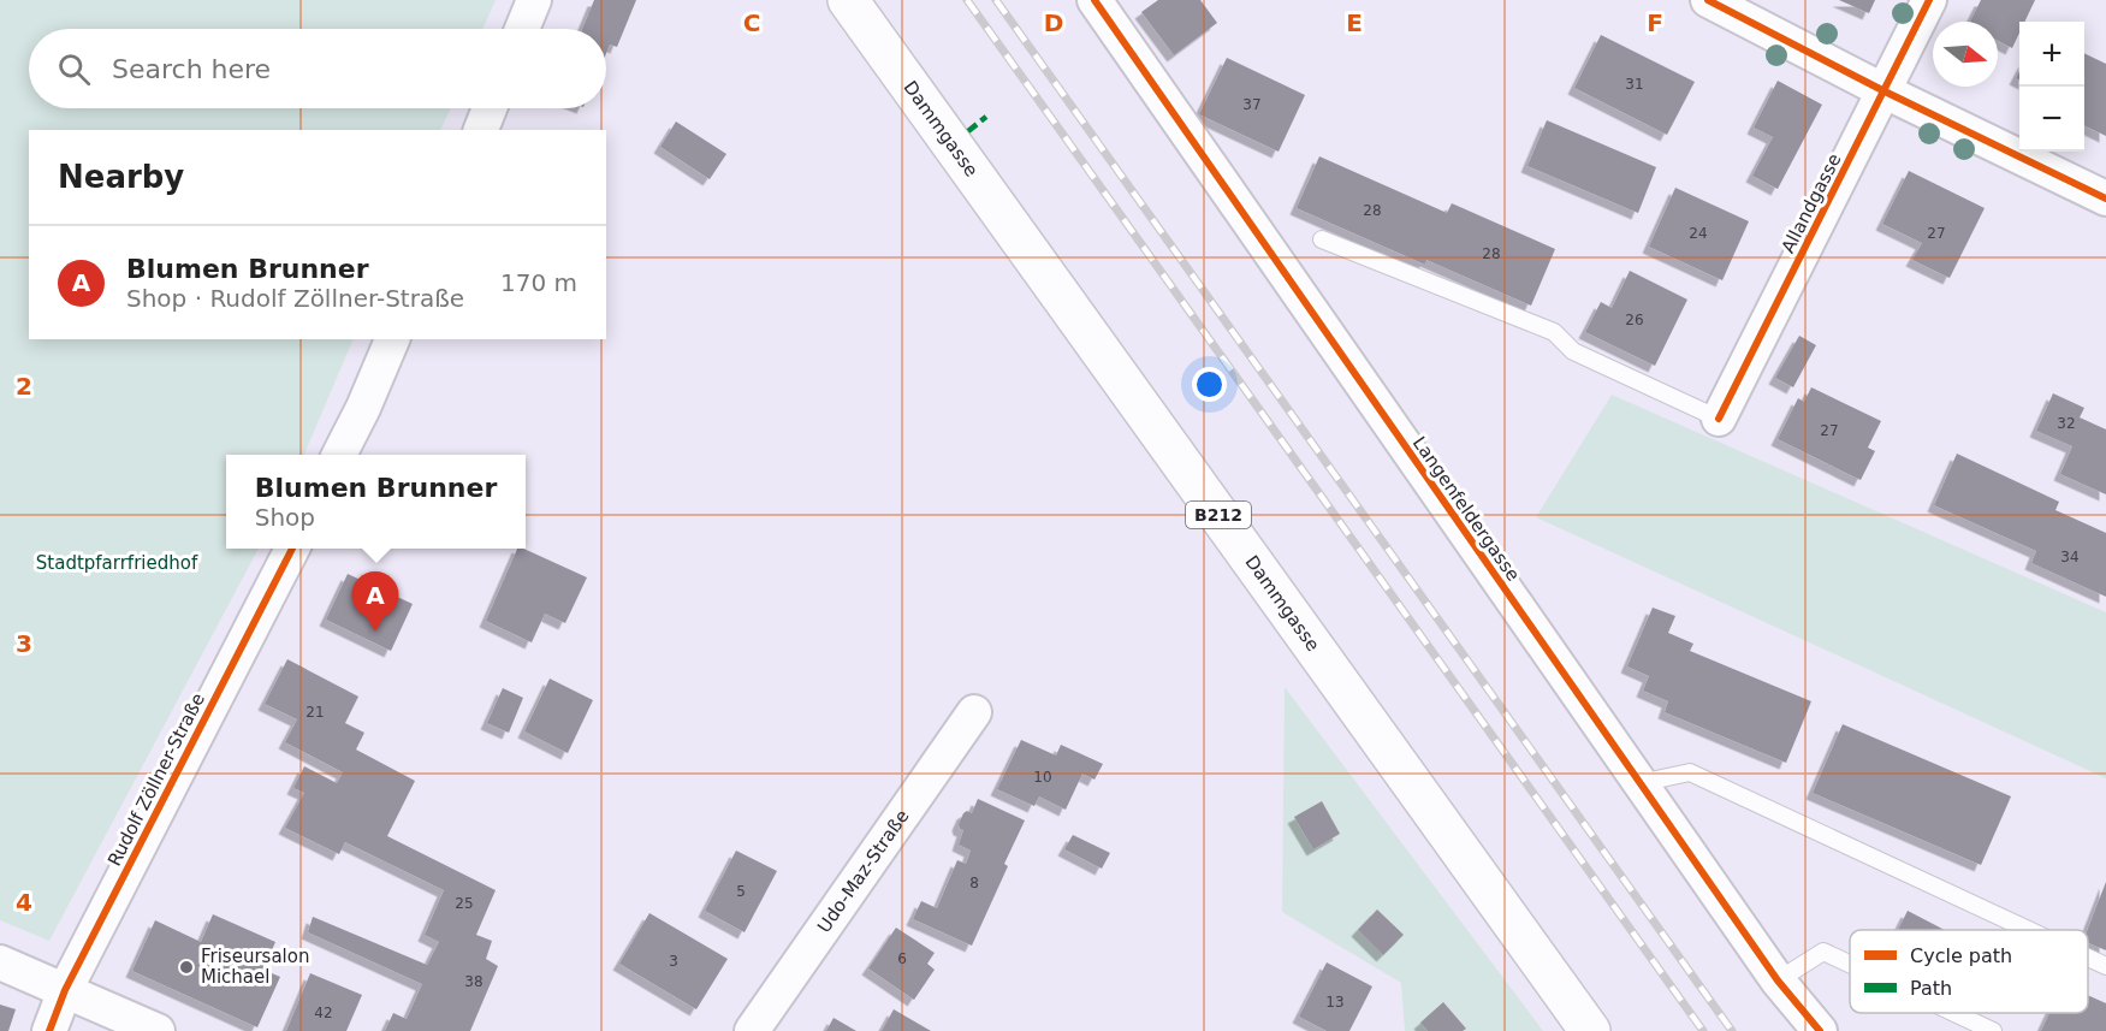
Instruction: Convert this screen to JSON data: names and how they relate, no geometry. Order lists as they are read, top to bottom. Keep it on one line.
{"streets":{"main road":["Dammgasse","B212"],"street":["Allandgasse","Langenfeldergasse","Rudolf Zöllner-Straße","Udo-Maz-Straße"]},"parks":["Stadtpfarrfriedhof"],"places":["Friseursalon Michael"],"house_numbers":["31","37","28","24","27","28","26","32","27","34","21","10","8","5","25","6","3","38","13","42"],"legend":["Cycle path","Path"],"north":"right","page":{"map_buttons":["+","−"],"search":"Search here","heading":"Nearby","list":[{"mark":"A","name":"Blumen Brunner","note":"Shop · Rudolf Zöllner-Straße","value":"170 m"}],"popup":["Blumen Brunner","Shop"],"pins":"A"},"grid":{"columns":["C","D","E","F"],"rows":["2","3","4"]}}
